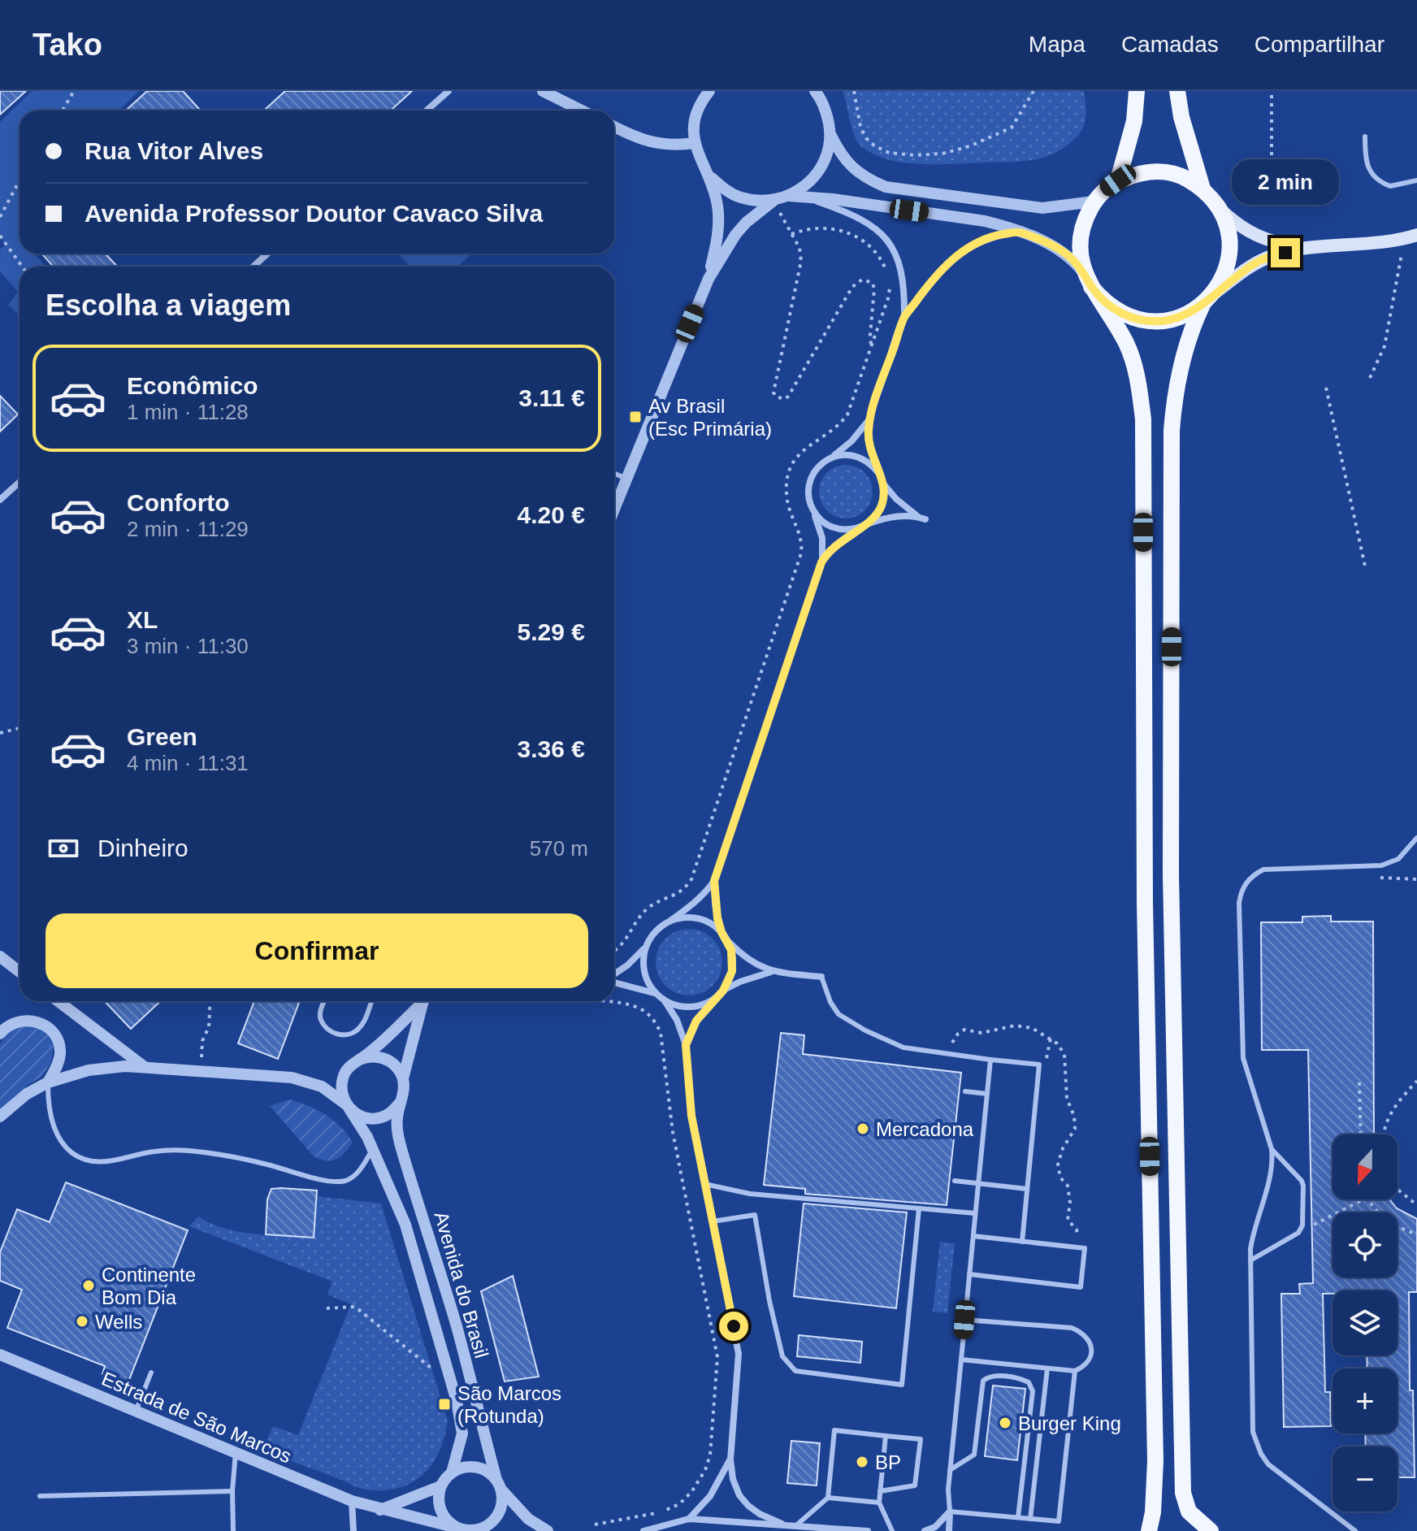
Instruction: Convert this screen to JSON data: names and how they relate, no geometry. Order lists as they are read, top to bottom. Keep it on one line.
{"streets":{"street":["Avenida do Brasil","Estrada de São Marcos"]},"crossings":[["Avenida do Brasil","Estrada de São Marcos"]],"places":{"transit":["Av Brasil (Esc Primária)","São Marcos (Rotunda)"],"other":["Mercadona","Continente Bom Dia","Wells","Burger King","BP"]},"north":"bottom","page":{"header":"Tako","nav":["Mapa","Camadas","Compartilhar"],"banner":["Rua Vitor Alves","Avenida Professor Doutor Cavaco Silva"],"bubble":"2 min","heading":"Escolha a viagem","list":[{"name":"Econômico","note":"1 min · 11:28","value":"3.11 €"},{"name":"Conforto","note":"2 min · 11:29","value":"4.20 €"},{"name":"XL","note":"3 min · 11:30","value":"5.29 €"},{"name":"Green","note":"4 min · 11:31","value":"3.36 €"}],"pay":["Dinheiro","570 m"],"buttons":"Confirmar","map_buttons":["+","−"]}}
